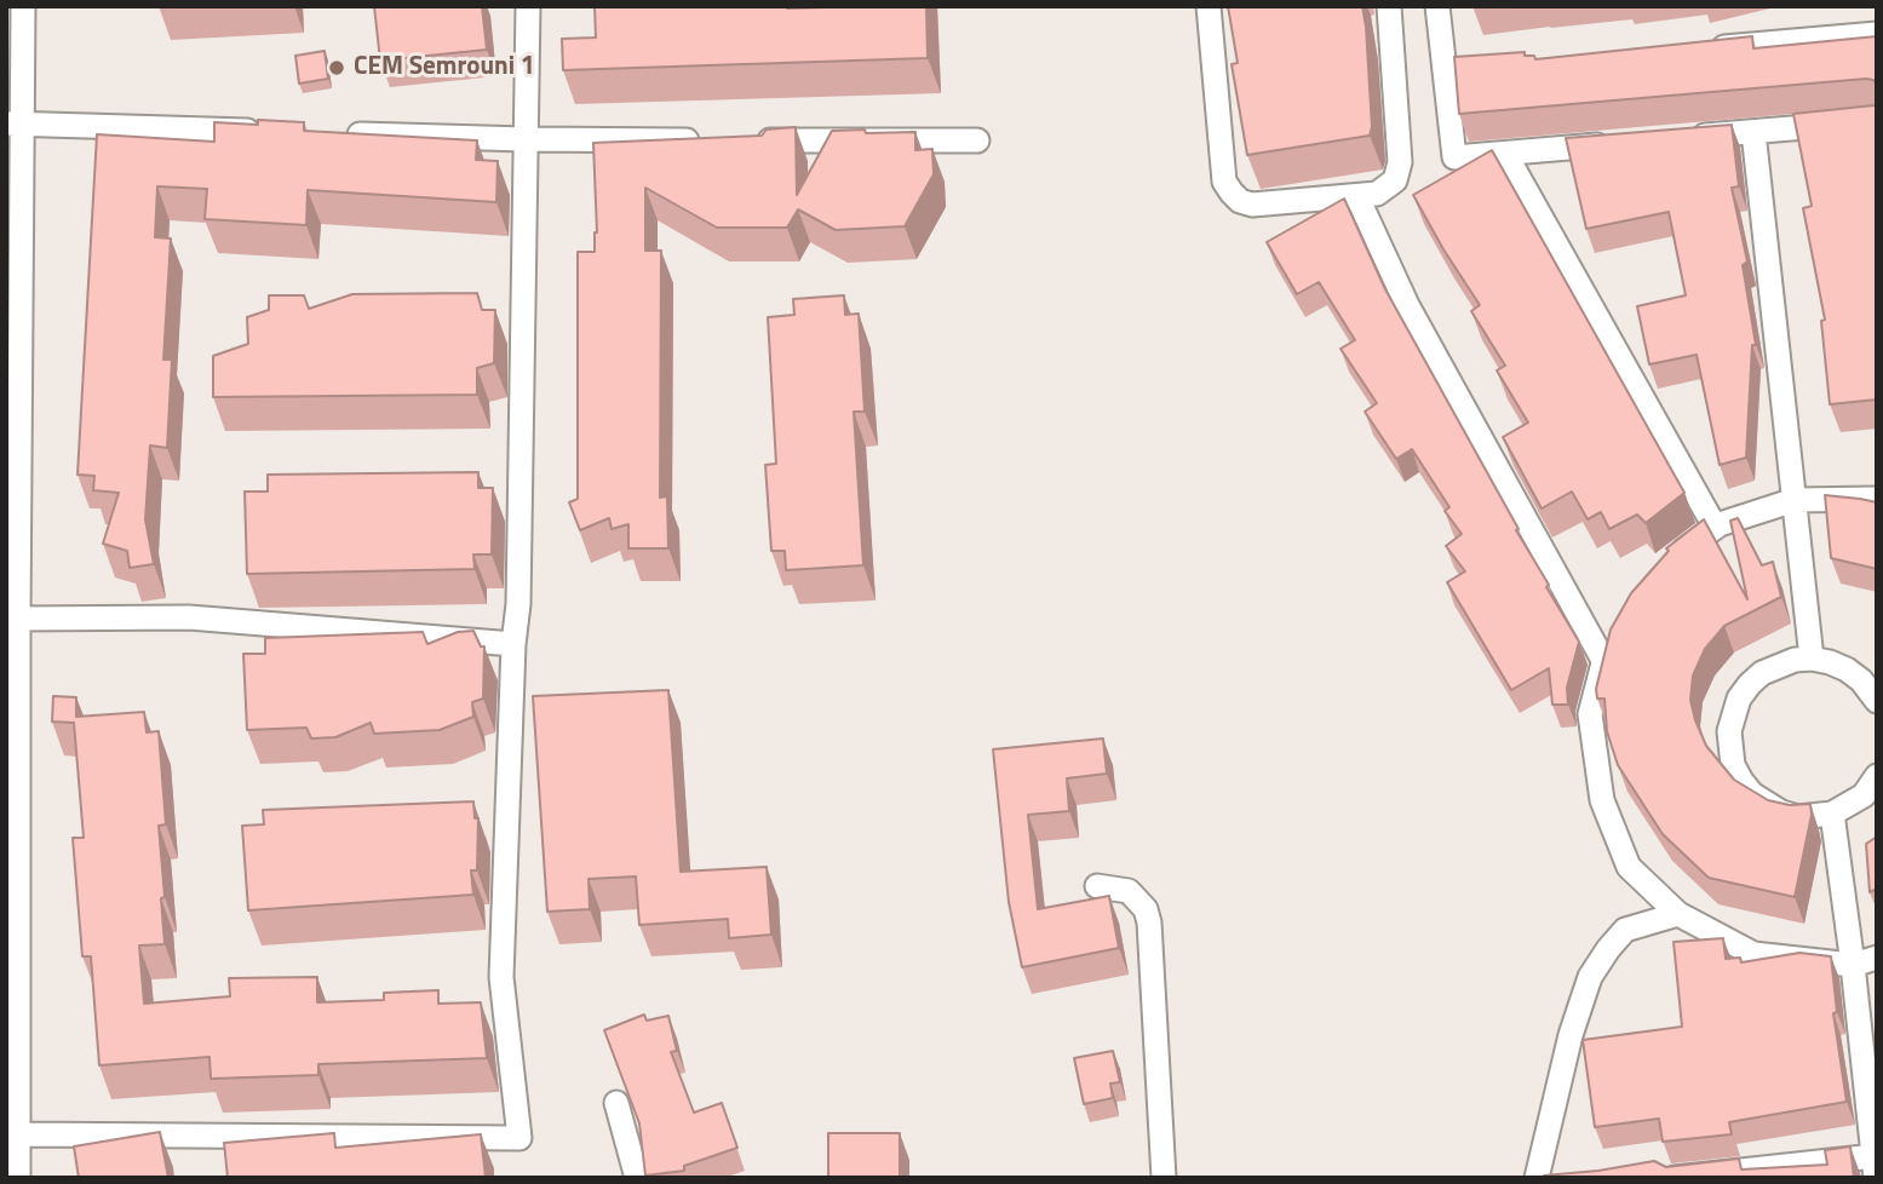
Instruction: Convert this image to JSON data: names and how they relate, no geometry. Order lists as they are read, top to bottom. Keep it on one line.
{"places":["CEM Semrouni 1"]}
